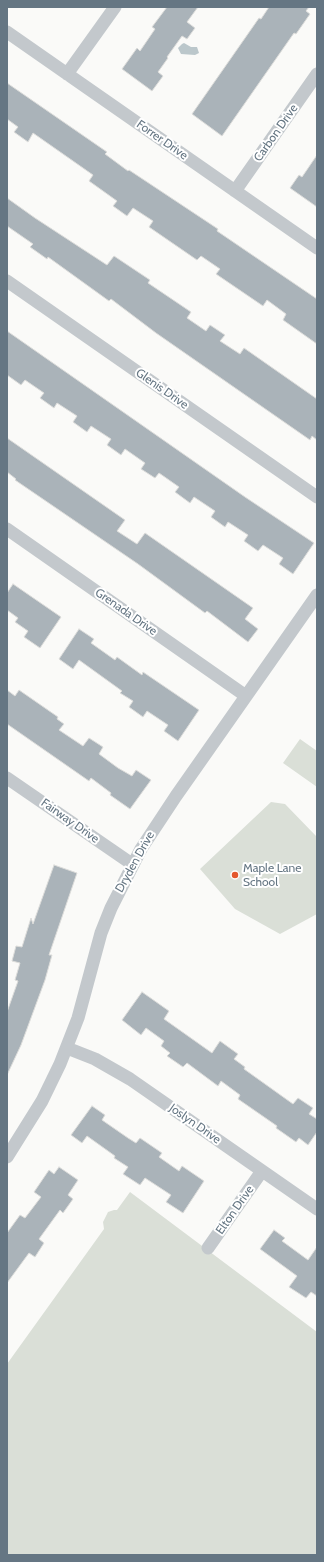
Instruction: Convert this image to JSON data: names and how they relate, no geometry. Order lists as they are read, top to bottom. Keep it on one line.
{"streets":{"street":["Carbon Drive","Forrer Drive","Glenis Drive","Grenada Drive","Fairway Drive","Dryden Drive","Joslyn Drive","Elton Drive"]},"crossings":[["Carbon Drive","Forrer Drive"],["Grenada Drive","Dryden Drive"],["Fairway Drive","Dryden Drive"],["Dryden Drive","Joslyn Drive"],["Joslyn Drive","Elton Drive"]],"places":["Maple Lane School"]}
